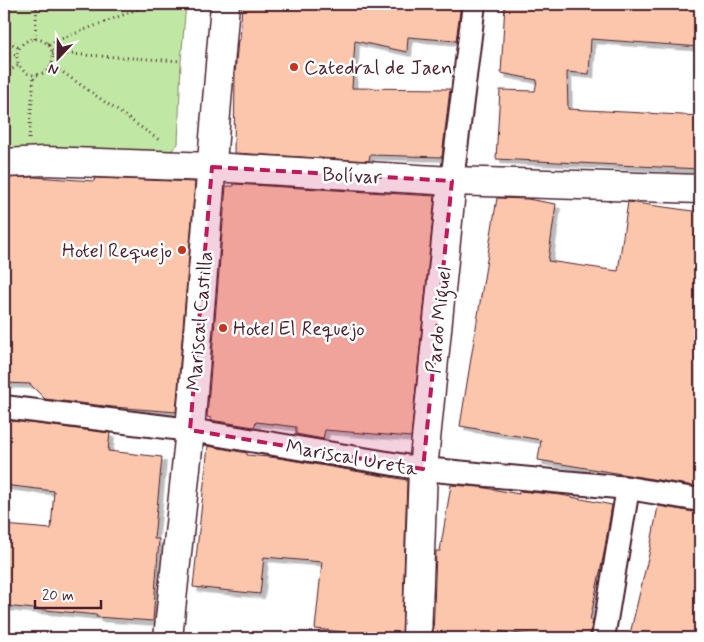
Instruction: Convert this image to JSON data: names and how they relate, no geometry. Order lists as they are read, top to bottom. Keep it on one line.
{"streets":{"street":["Bolívar","Pardo Miguel","Mariscal Castilla","Mariscal Ureta"]},"crossings":[["Bolívar","Pardo Miguel"],["Bolívar","Mariscal Castilla"],["Pardo Miguel","Mariscal Ureta"],["Mariscal Castilla","Mariscal Ureta"]],"places":["Catedral de Jaen","Hotel Requejo","Hotel El Requejo"],"scale_bar":"20 m","north":"bottom"}
